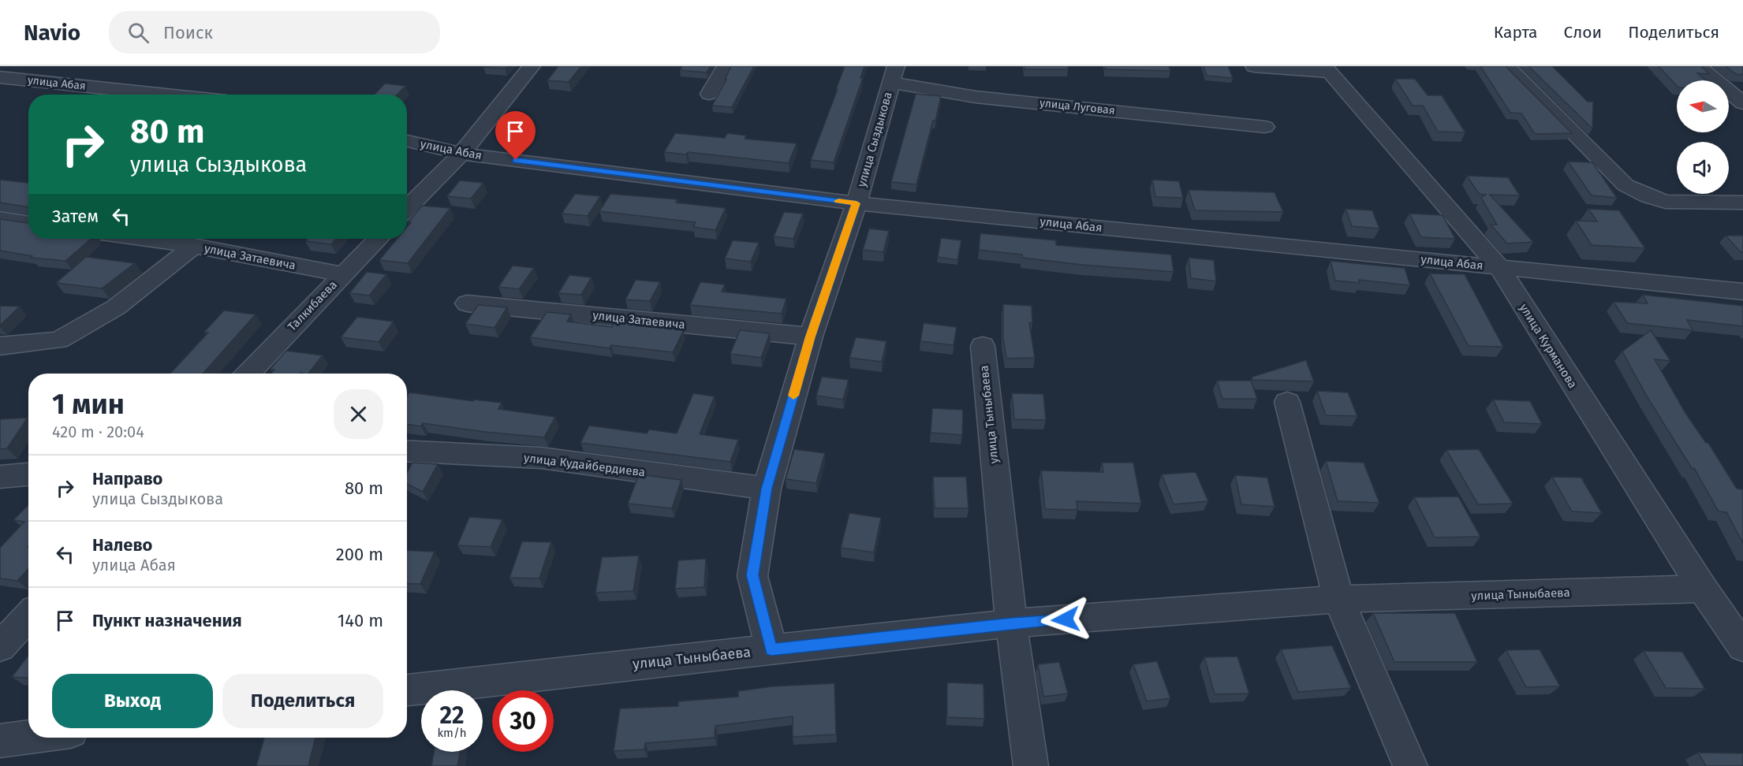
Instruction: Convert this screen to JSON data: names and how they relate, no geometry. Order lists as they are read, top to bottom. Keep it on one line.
{"streets":{"street":["улица Абая","улица Луговая","улица Сыздыкова","улица Затаевича","Талкибаева","улица Курманова","улица Тыныбаева","улица Кудайбердиева"]},"crossings":[["улица Абая","улица Сыздыкова"],["улица Абая","улица Курманова"],["улица Луговая","улица Сыздыкова"],["улица Сыздыкова","улица Затаевича"],["улица Сыздыкова","улица Тыныбаева"],["улица Сыздыкова","улица Кудайбердиева"],["улица Затаевича","Талкибаева"],["улица Курманова","улица Тыныбаева"]],"north":"left","page":{"header":"Navio","search":"Поиск","nav":["Карта","Слои","Поделиться"],"turn":["80 m","улица Сыздыкова"],"then":"Затем","heading":["1 мин","420 m · 20:04"],"list":[{"name":"Направо","note":"улица Сыздыкова","value":"80 m"},{"name":"Налево","note":"улица Абая","value":"200 m"},{"name":"Пункт назначения","value":"140 m"}],"buttons":["Выход","Поделиться"],"speed":"22 km/h","limit":"30"}}
